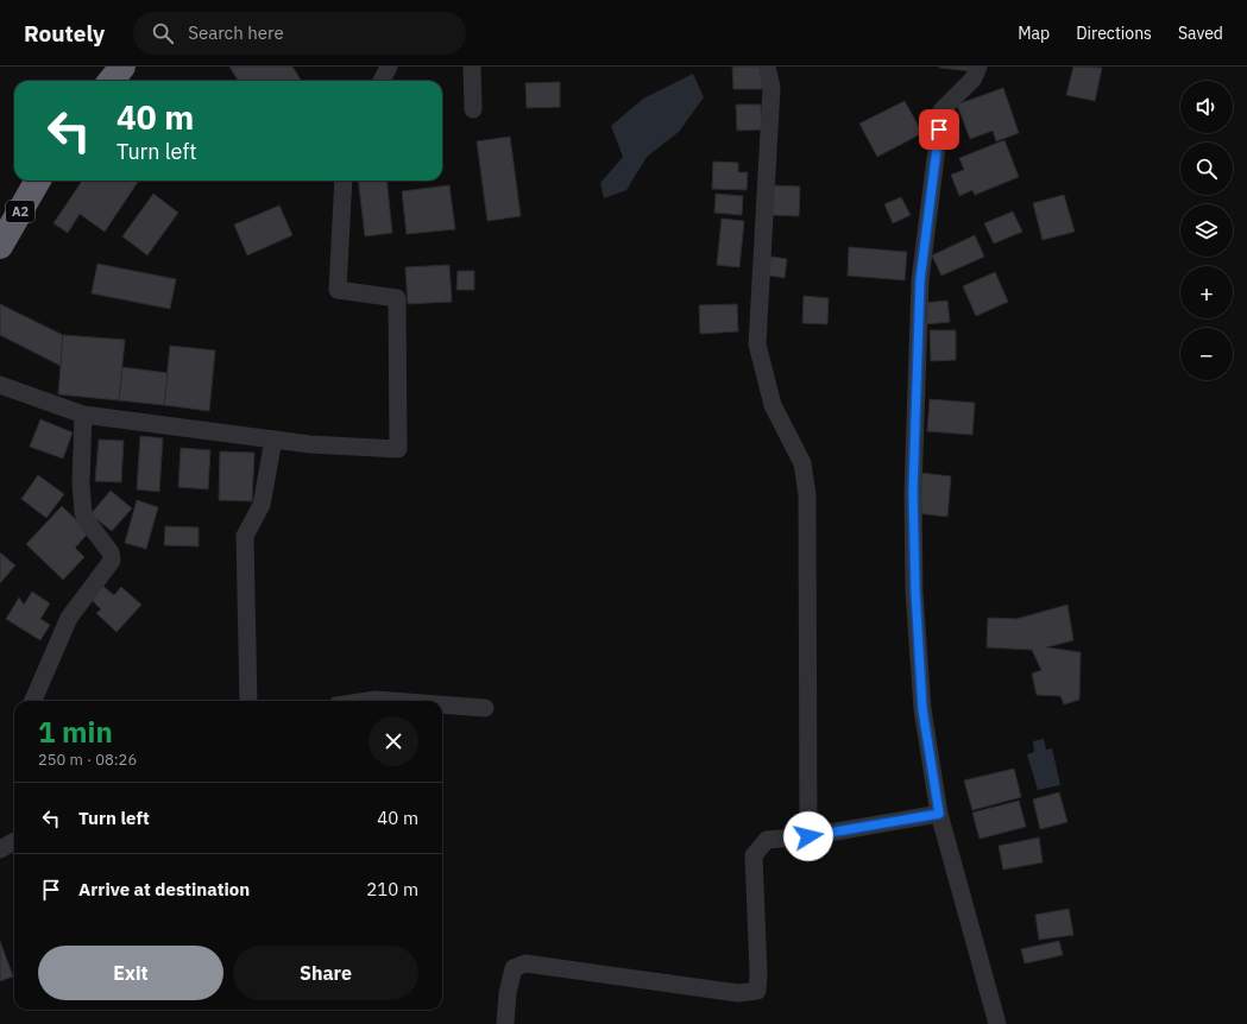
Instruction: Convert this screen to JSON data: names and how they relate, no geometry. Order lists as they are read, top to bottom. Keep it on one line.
{"streets":{"highway":["A2"]},"page":{"header":"Routely","search":"Search here","nav":["Map","Directions","Saved"],"map_buttons":["+","−"],"turn":["40 m","Turn left"],"heading":["1 min","250 m · 08:26"],"list":[{"name":"Turn left","value":"40 m"},{"name":"Arrive at destination","value":"210 m"}],"buttons":["Exit","Share"]}}
